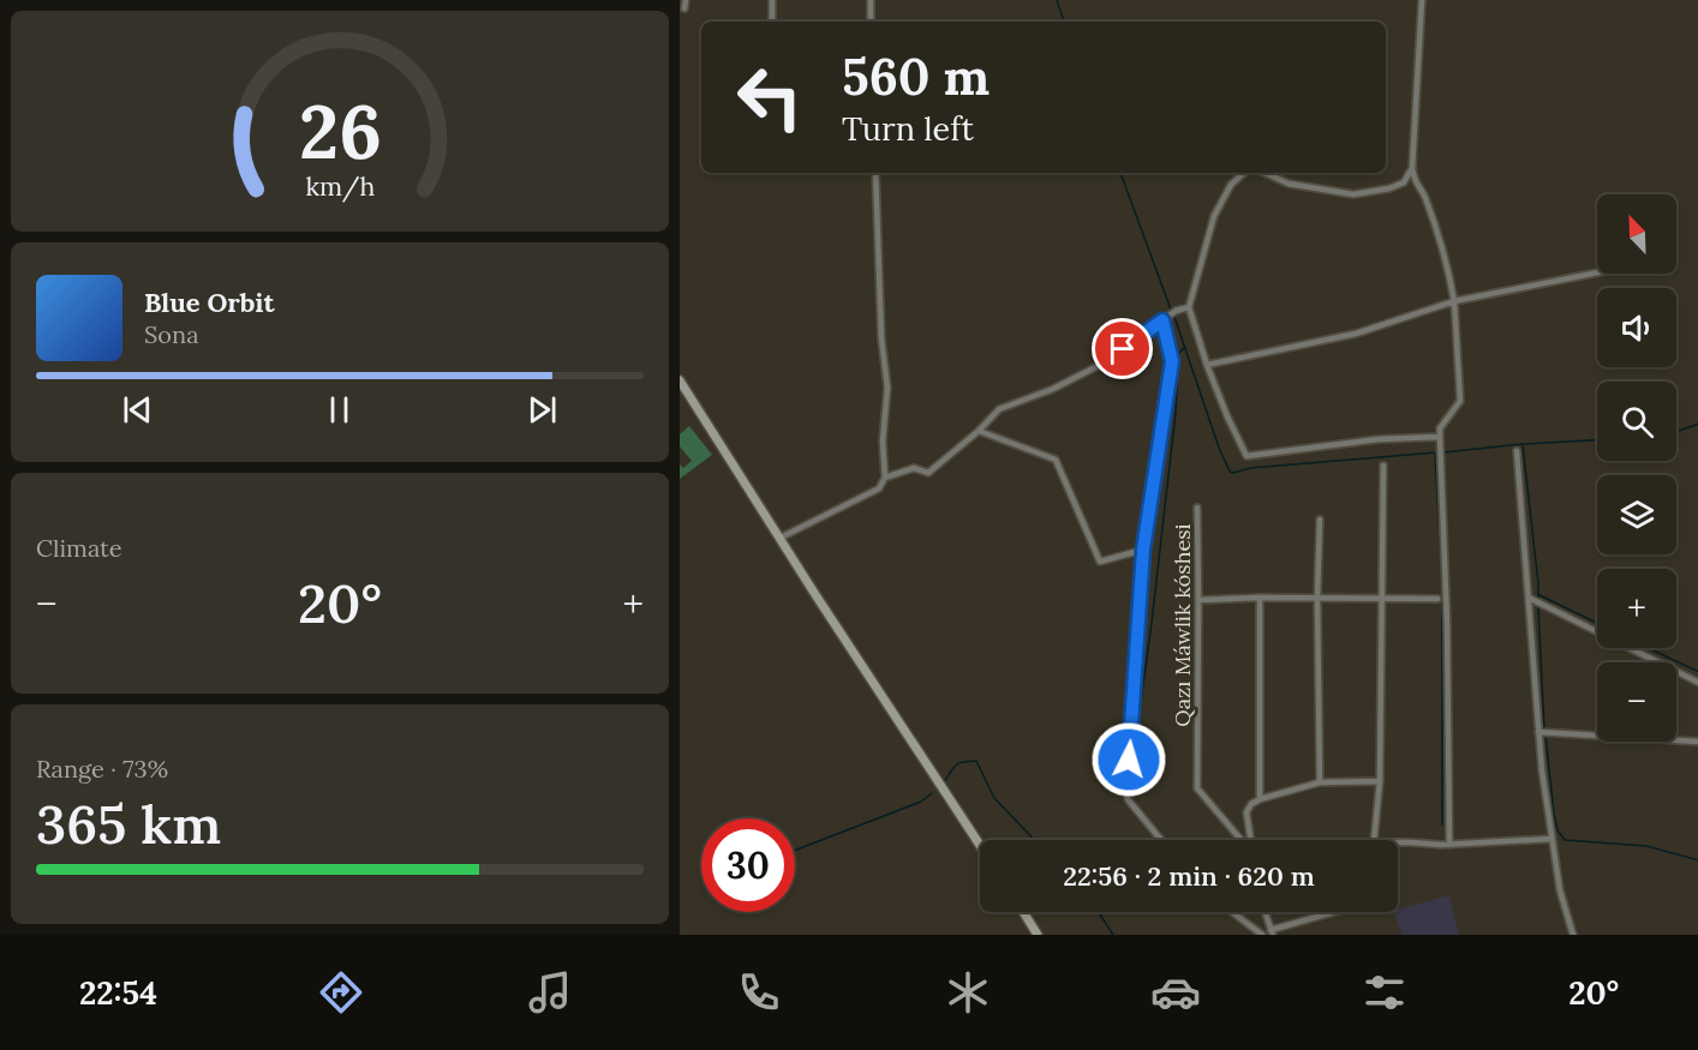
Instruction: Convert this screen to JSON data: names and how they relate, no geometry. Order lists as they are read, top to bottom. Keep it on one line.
{"streets":{"street":["Qazı Máwlik kóshesi"]},"north":"top left","page":{"turn":["560 m","Turn left"],"map_buttons":["+","−"],"song":["Blue Orbit","Sona"],"tile":["Climate",["Range · 73%","365 km"]],"heat":["−","20°","+"],"limit":"30","trip":"22:56 · 2 min · 620 m","tabs":["22:54","20°"],"gauge":["26","km/h"]}}
